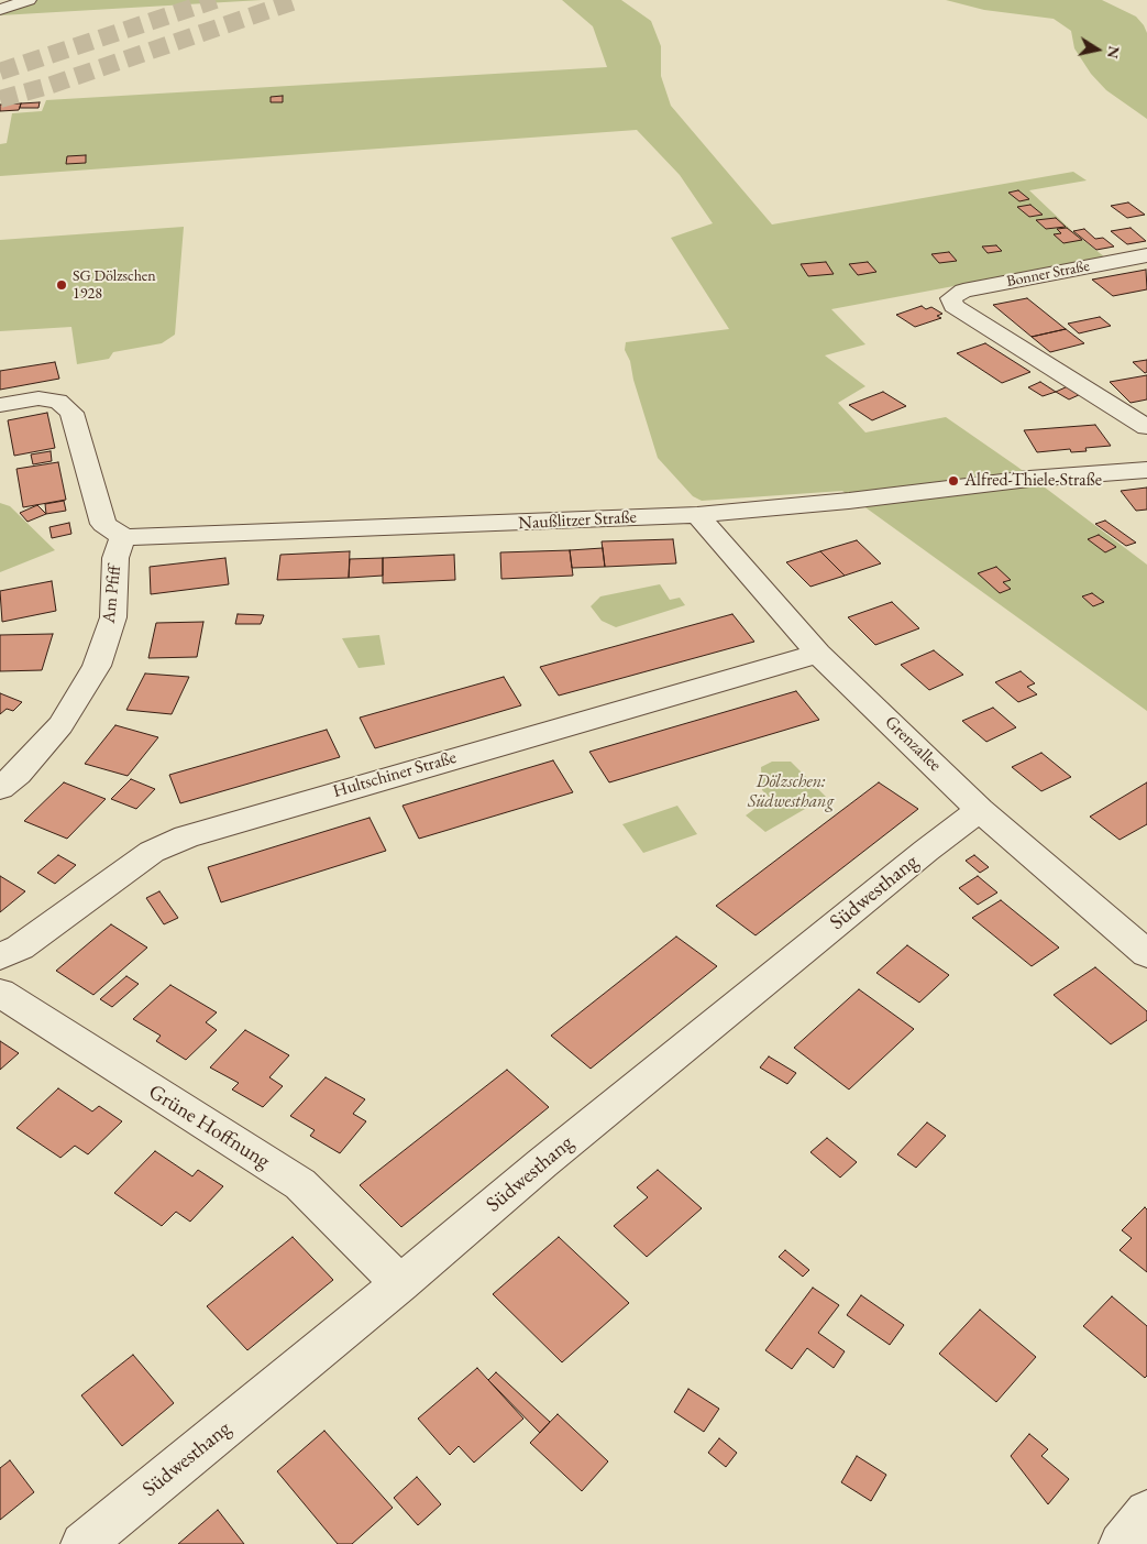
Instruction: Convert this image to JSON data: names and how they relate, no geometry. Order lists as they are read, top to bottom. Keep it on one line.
{"streets":{"street":["Bonner Straße","Naußlitzer Straße","Am Pfiff","Grenzallee","Hultschiner Straße","Südwesthang","Grüne Hoffnung"]},"crossings":[["Naußlitzer Straße","Am Pfiff"],["Naußlitzer Straße","Grenzallee"],["Grenzallee","Hultschiner Straße"],["Grenzallee","Südwesthang"],["Südwesthang","Grüne Hoffnung"]],"parks":["Dölzschen: Südwesthang"],"places":["SG Dölzschen 1928","Alfred-Thiele-Straße"],"north":"right"}
